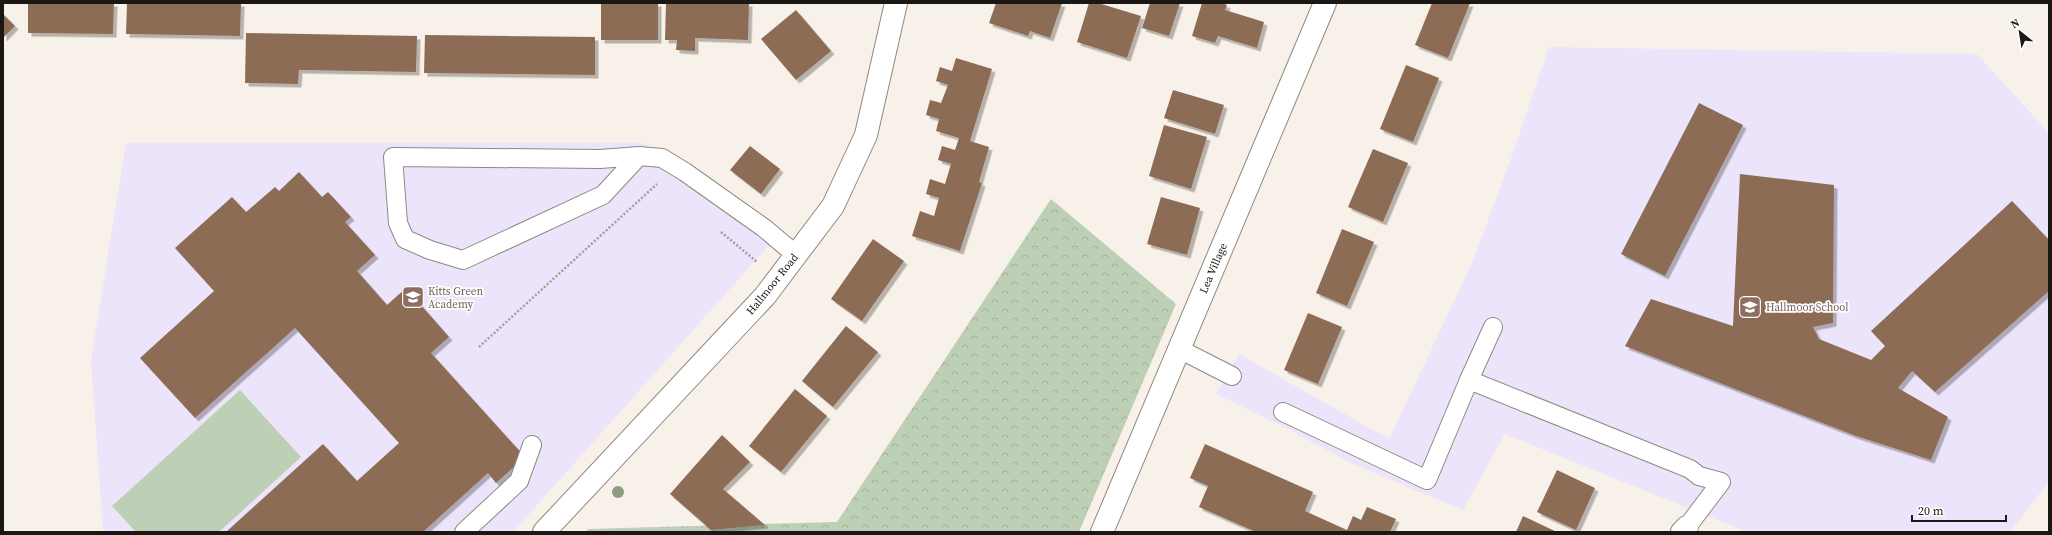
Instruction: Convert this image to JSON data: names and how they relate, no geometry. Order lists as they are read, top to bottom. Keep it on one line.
{"streets":{"street":["Lea Village","Hallmoor Road"]},"places":{"school or university":["Kitts Green Academy","Hallmoor School"]},"scale_bar":"20 m","north":"top left"}
